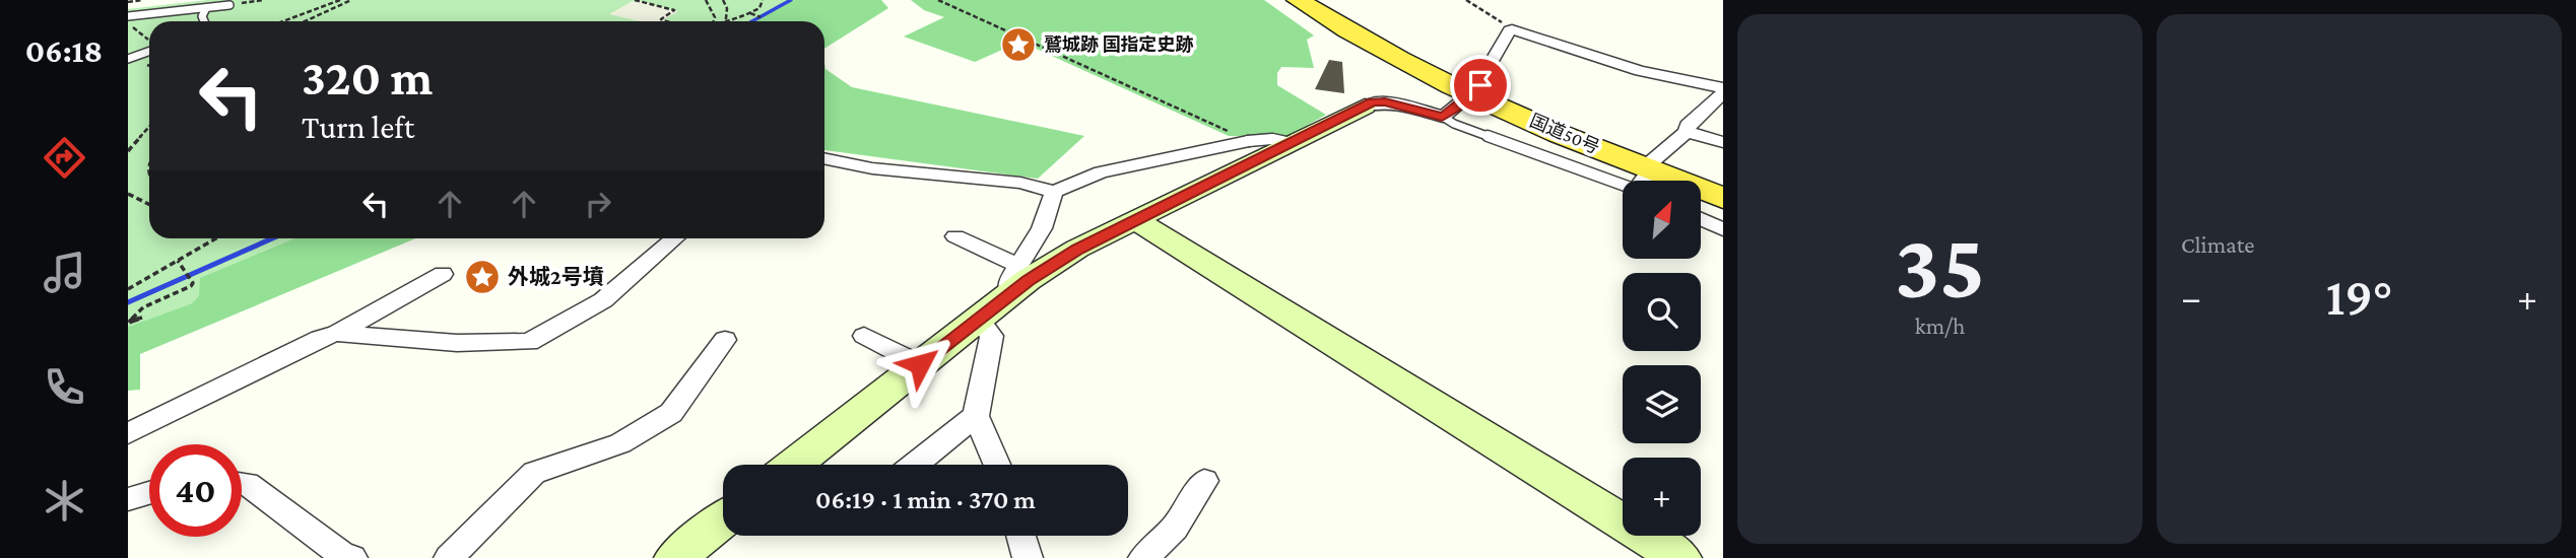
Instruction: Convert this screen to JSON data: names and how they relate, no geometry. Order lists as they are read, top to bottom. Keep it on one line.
{"streets":{"highway":["国道50号"]},"places":{"place":["鷲城跡 国指定史跡","外城2号墳"]},"north":"top right","page":{"tabs":"06:18","tile":[["35","km/h"],"Climate"],"turn":["320 m","Turn left"],"map_buttons":"+","heat":["−","19°","+"],"limit":"40","trip":"06:19 · 1 min · 370 m"}}
